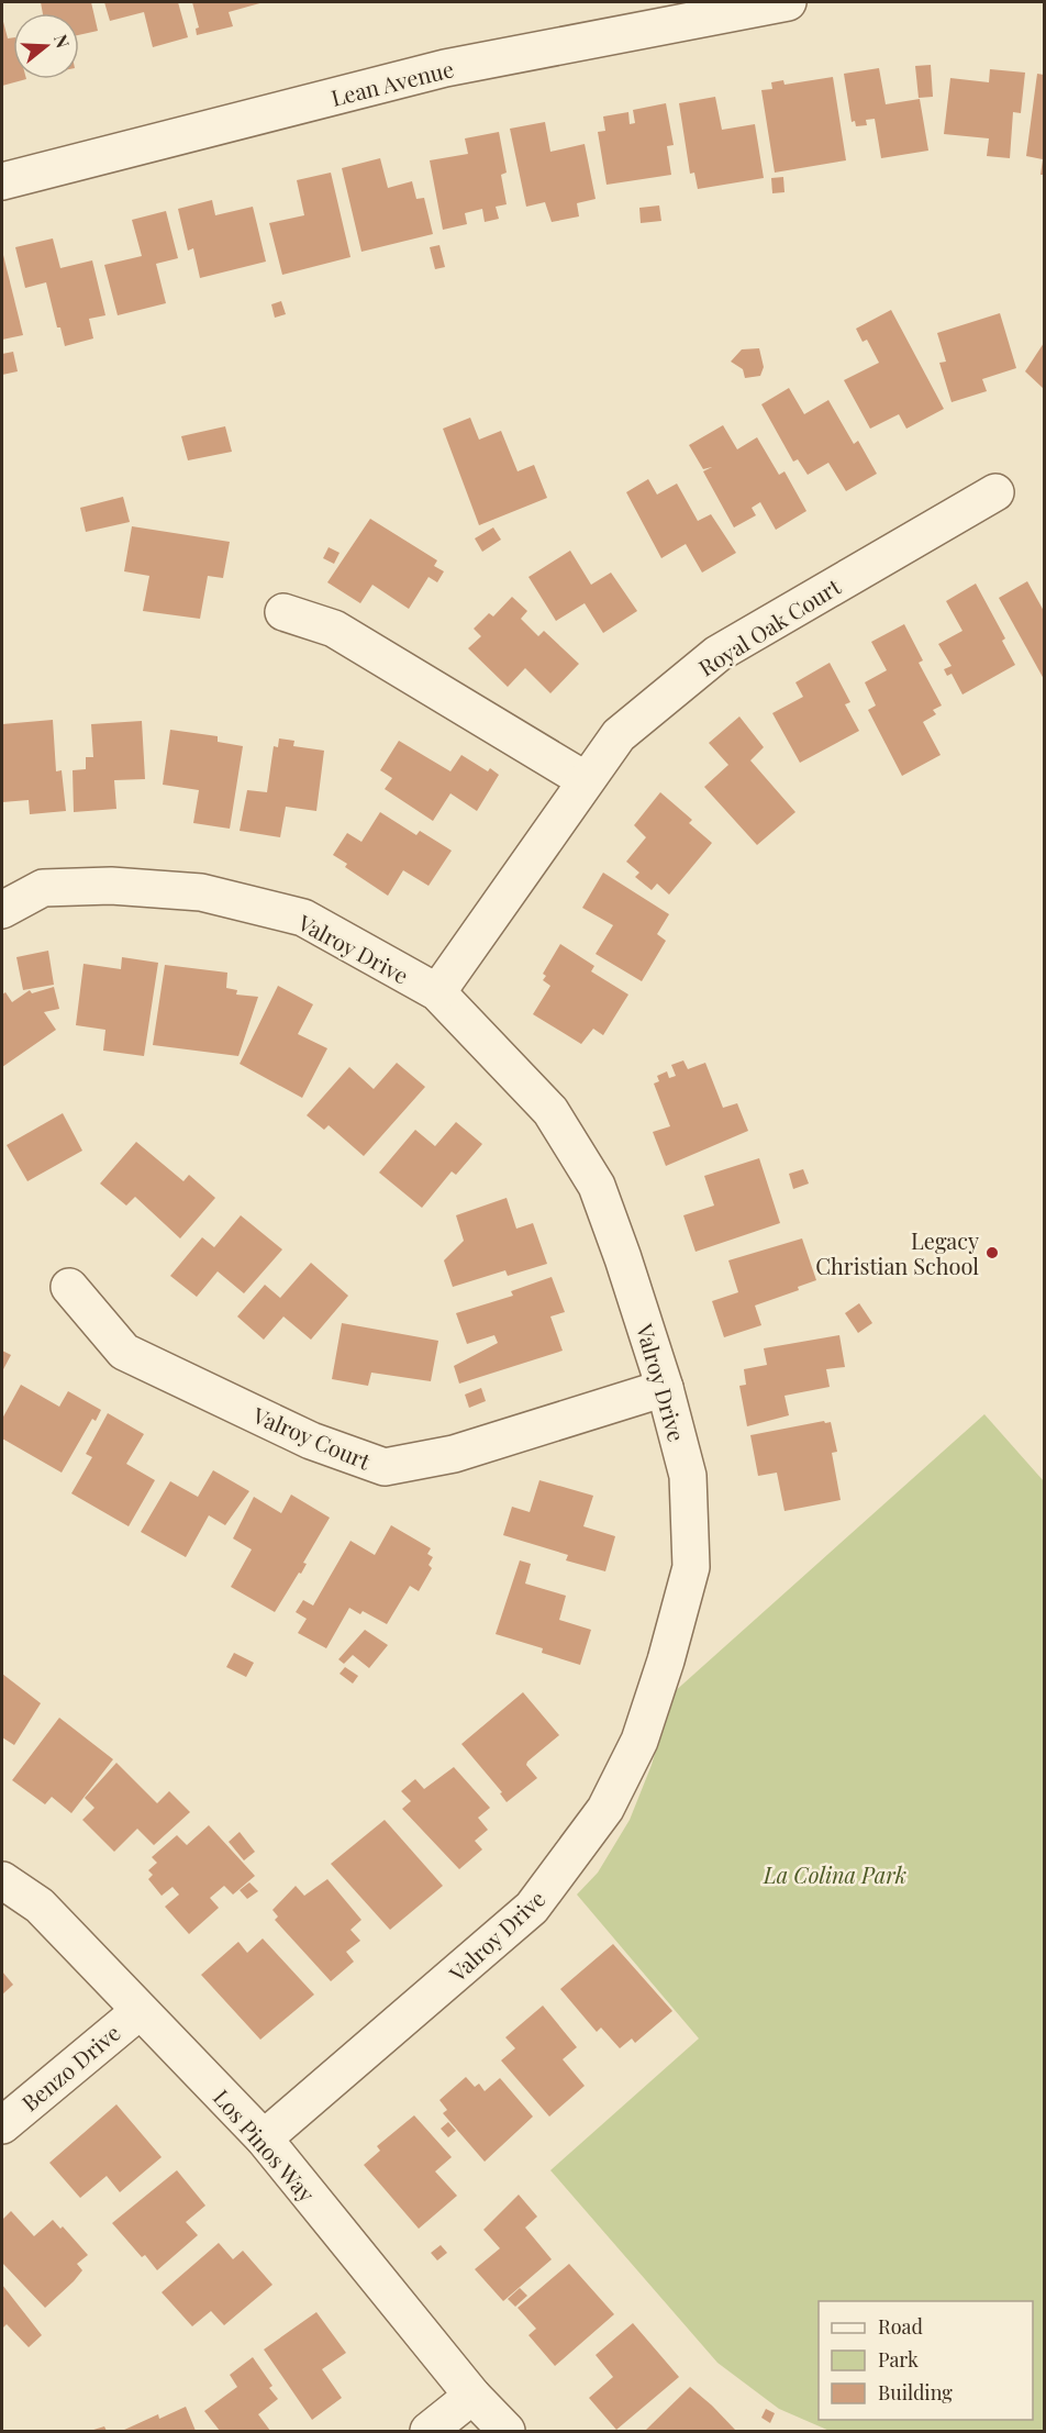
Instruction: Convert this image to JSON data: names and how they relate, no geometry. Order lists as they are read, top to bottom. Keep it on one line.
{"streets":{"street":["Lean Avenue","Royal Oak Court","Valroy Drive","Valroy Court","Benzo Drive","Los Pinos Way"]},"crossings":[["Royal Oak Court","Valroy Drive"],["Valroy Drive","Valroy Court"],["Valroy Drive","Los Pinos Way"],["Benzo Drive","Los Pinos Way"]],"parks":["La Colina Park"],"places":["Legacy Christian School"],"legend":["Road","Park","Building"],"north":"right"}
